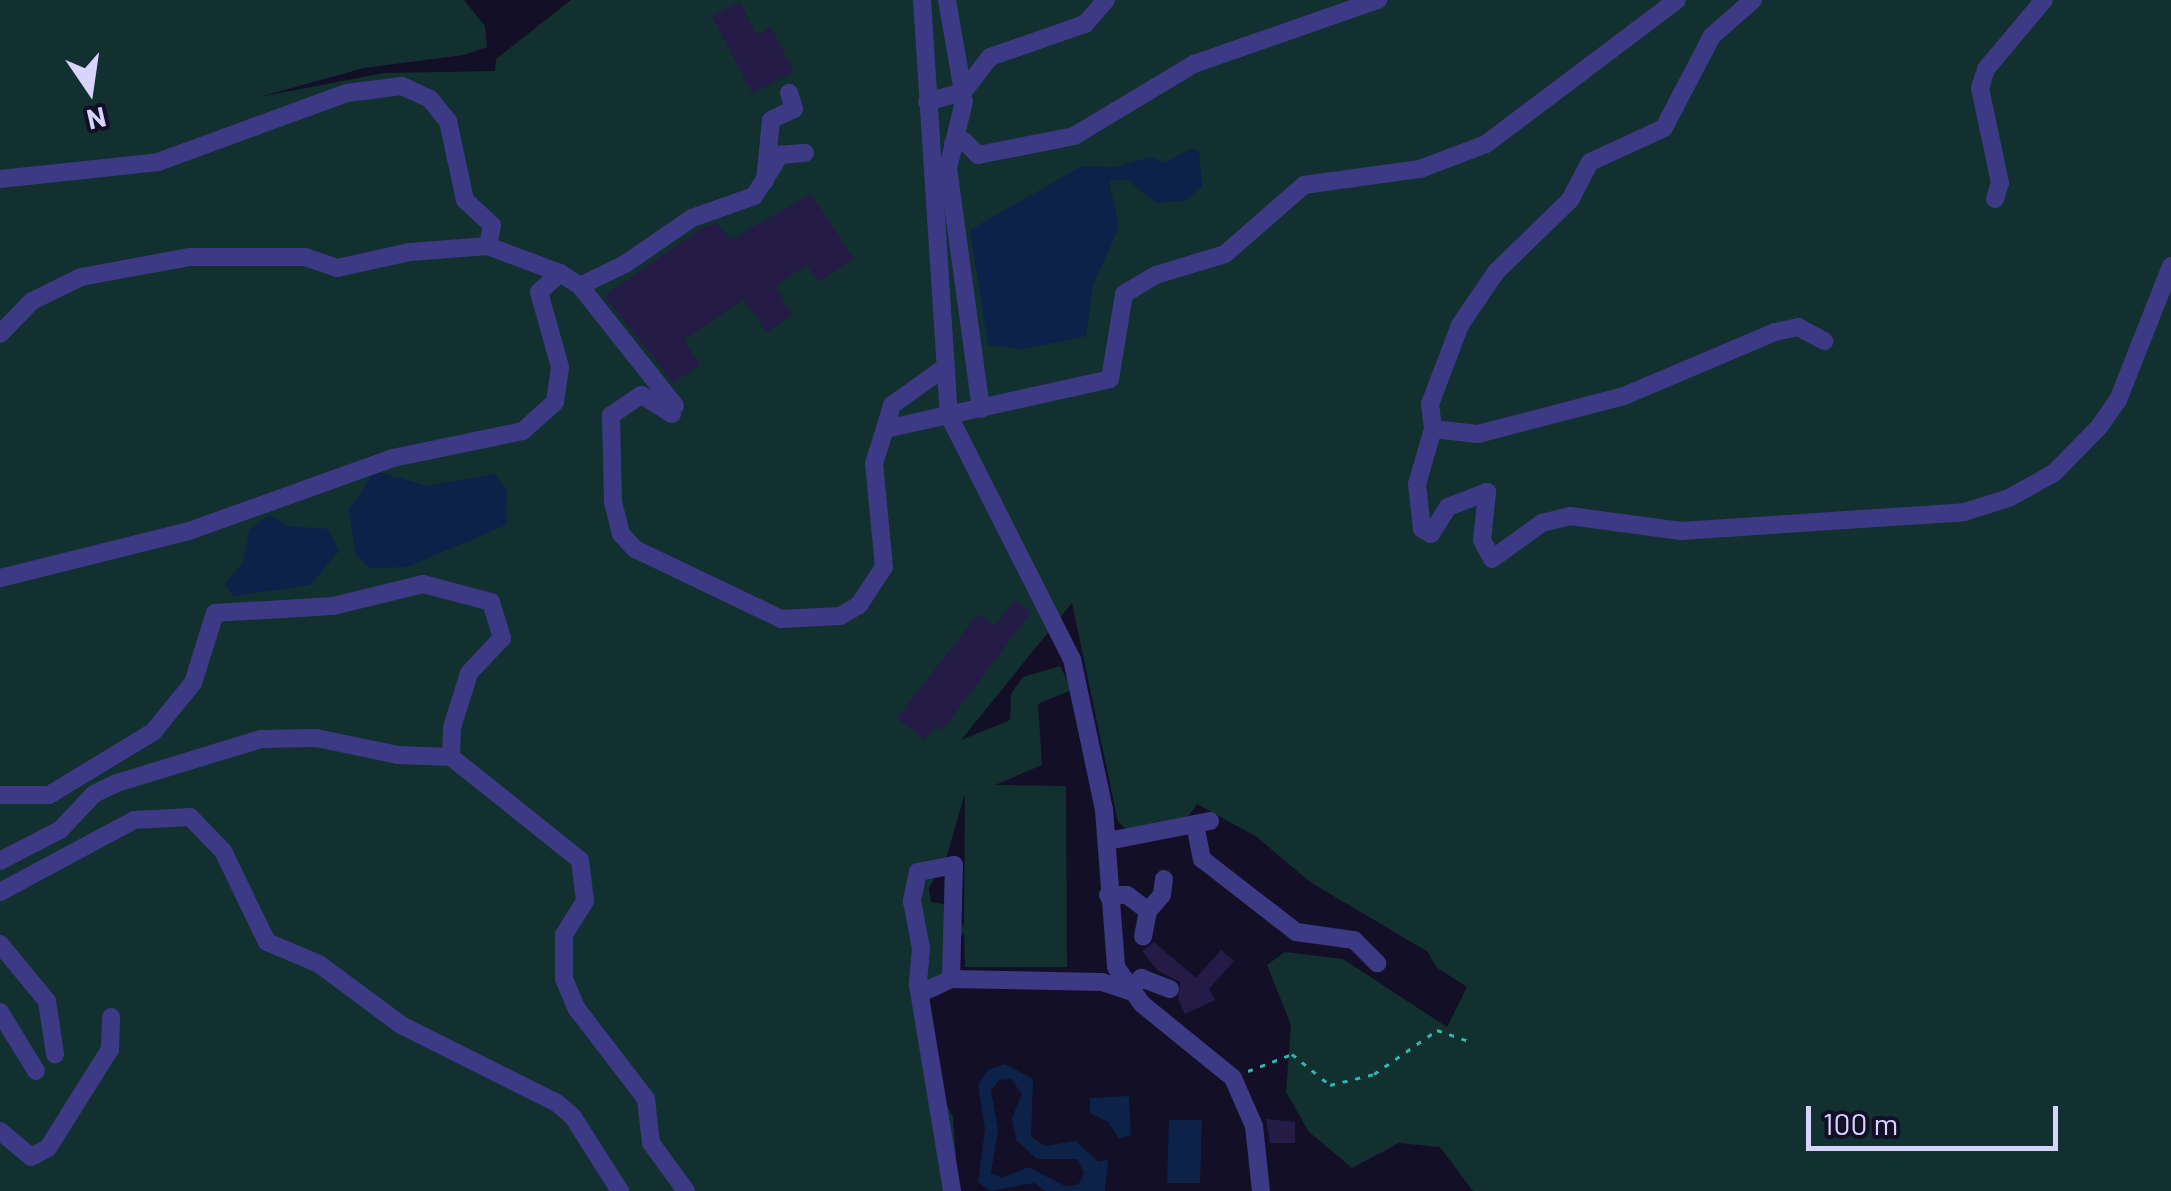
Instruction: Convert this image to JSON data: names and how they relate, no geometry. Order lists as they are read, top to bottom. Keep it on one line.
{"scale_bar":"100 m","north":"bottom"}
